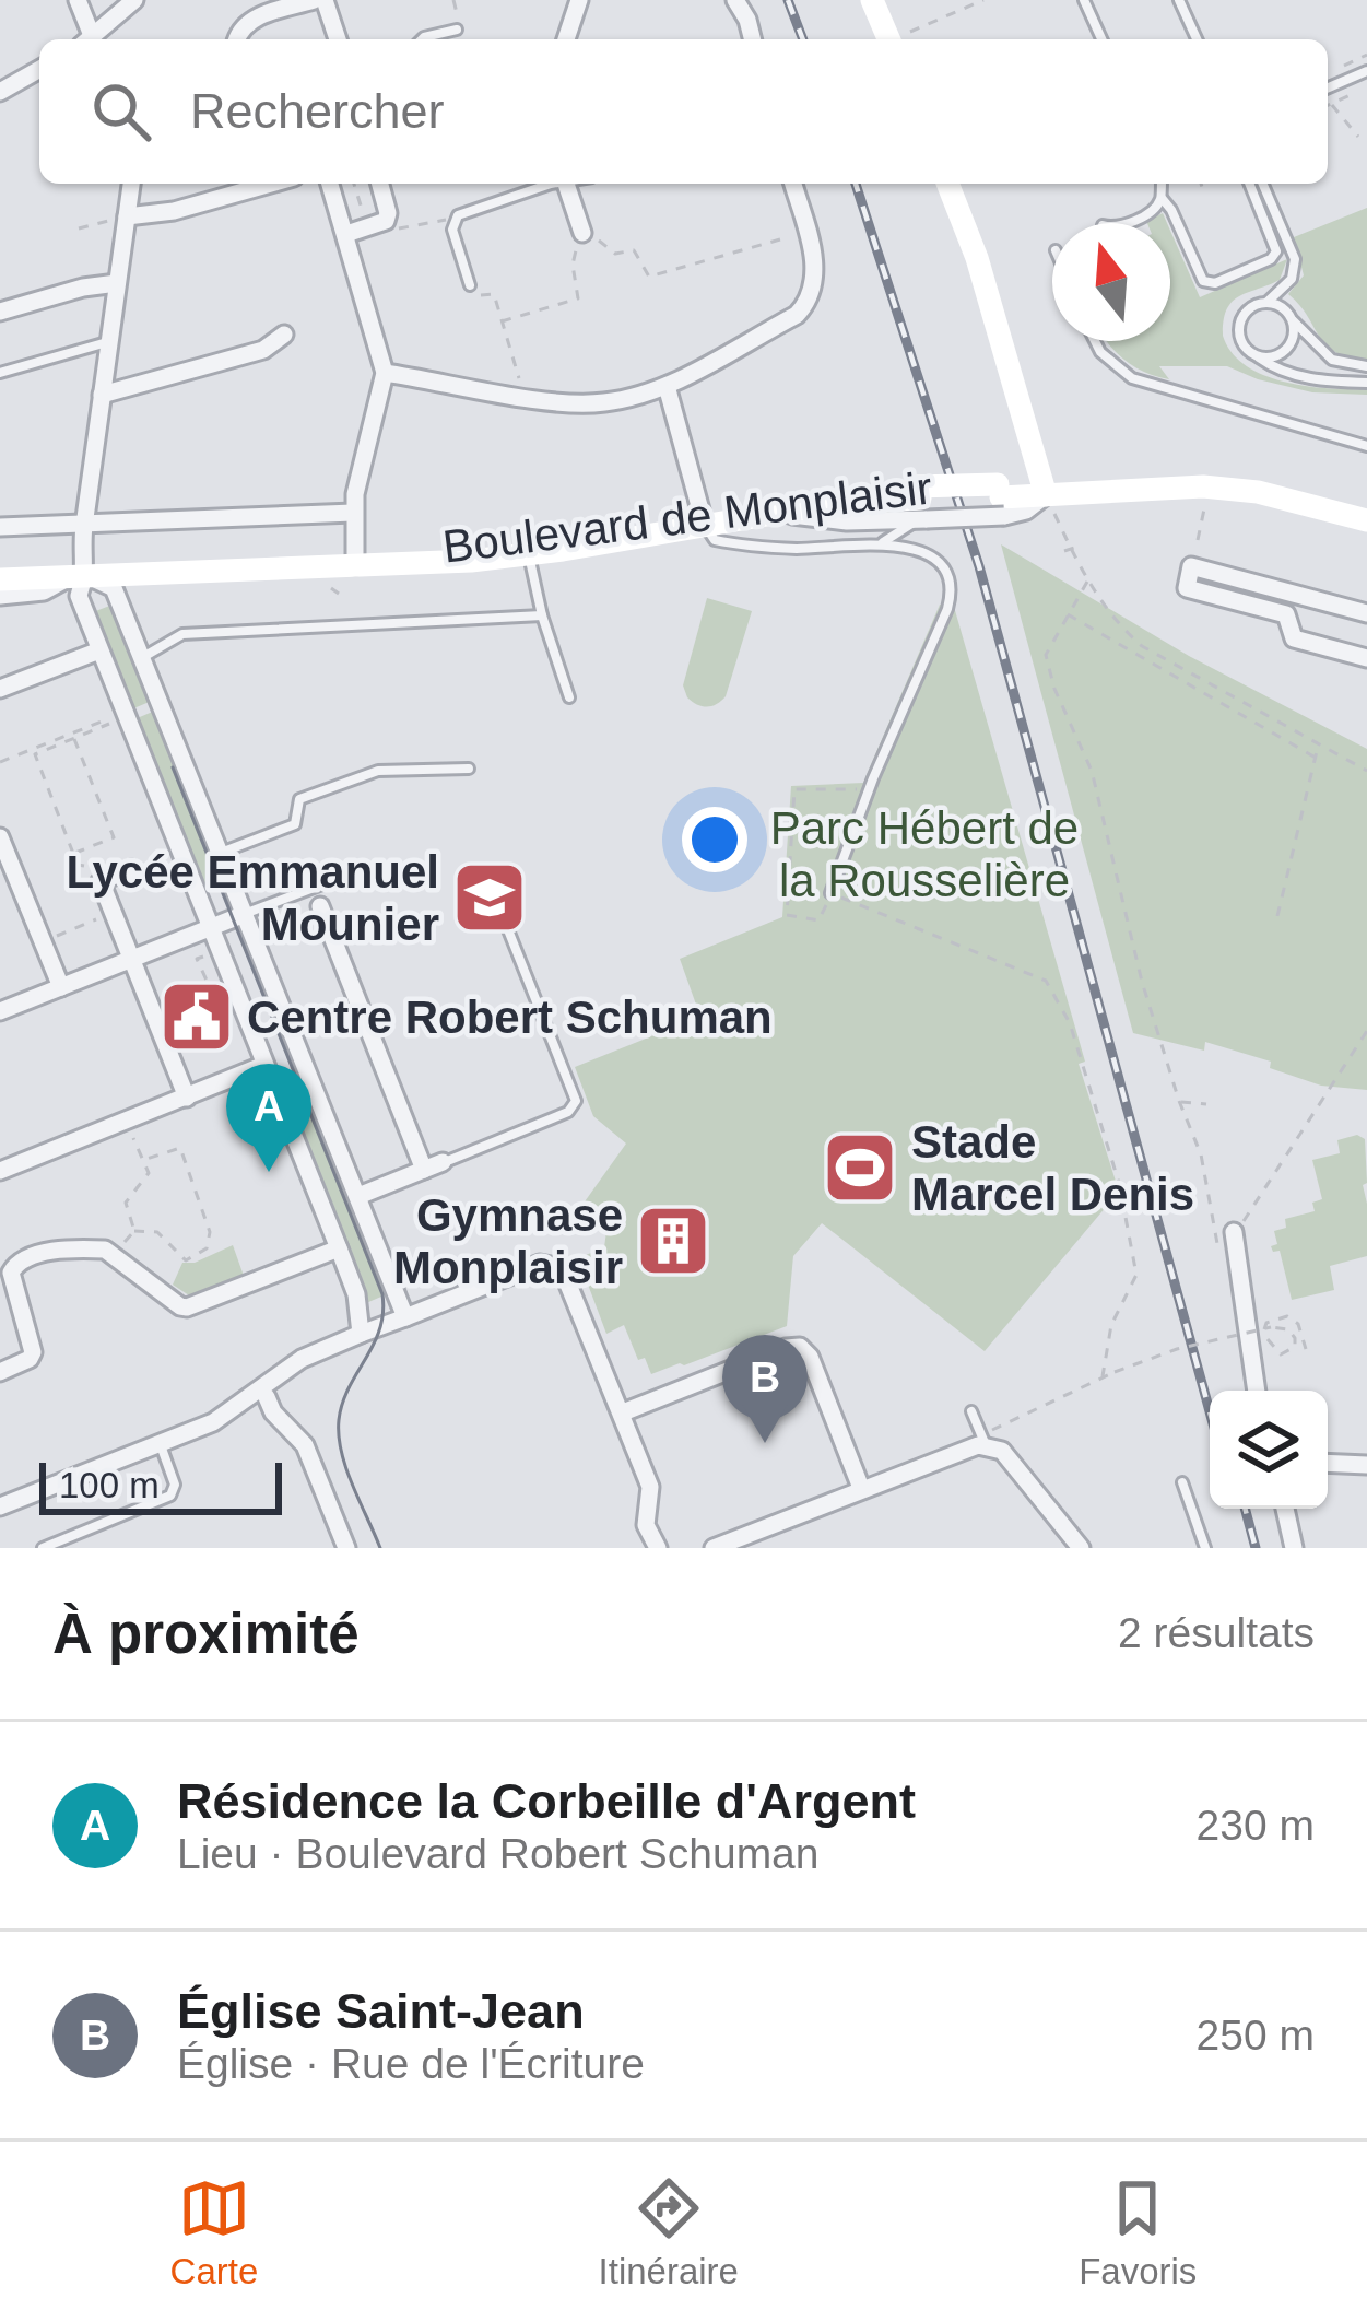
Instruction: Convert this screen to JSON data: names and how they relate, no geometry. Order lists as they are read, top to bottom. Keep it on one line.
{"streets":{"main road":["Boulevard de Monplaisir"]},"parks":["Parc Hébert de la Rousselière"],"places":{"school or university":["Lycée Emmanuel Mounier"],"public building":["Centre Robert Schuman"],"sports":["Stade Marcel Denis"],"building":["Gymnase Monplaisir"]},"scale_bar":"100 m","north":"top","page":{"search":"Rechercher","pins":["A","B"],"scale":"100 m","heading":["À proximité","2 résultats"],"list":[{"mark":"A","name":"Résidence la Corbeille d'Argent","note":"Lieu · Boulevard Robert Schuman","value":"230 m"},{"mark":"B","name":"Église Saint-Jean","note":"Église · Rue de l'Écriture","value":"250 m"}],"nav":["Carte","Itinéraire","Favoris"]}}
